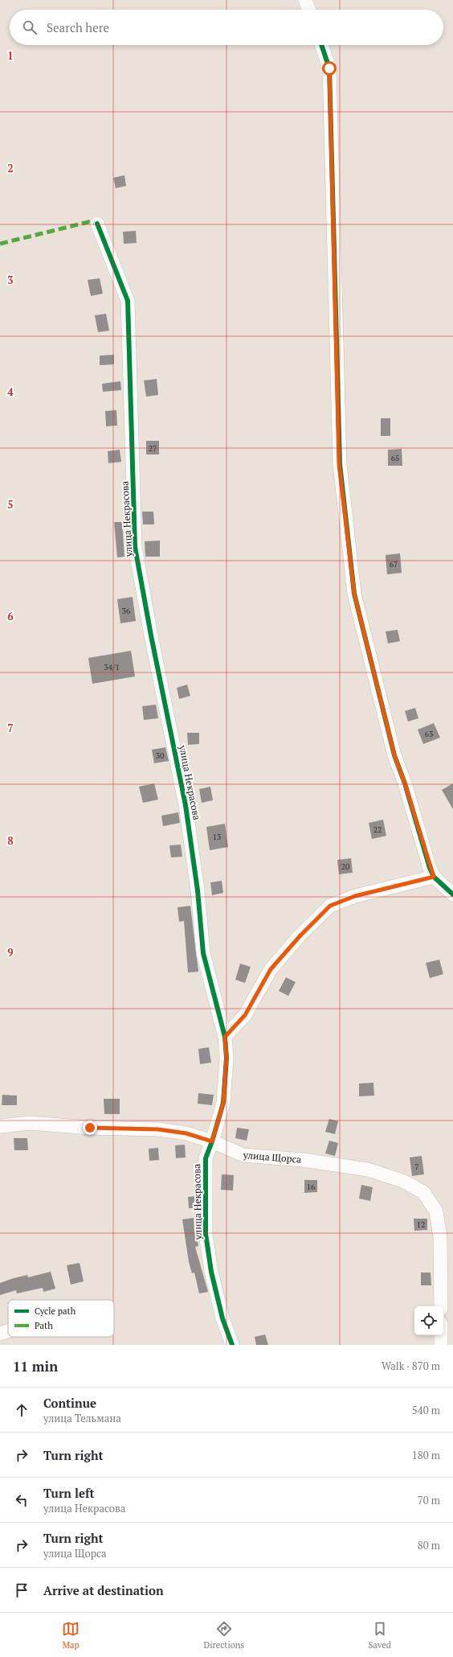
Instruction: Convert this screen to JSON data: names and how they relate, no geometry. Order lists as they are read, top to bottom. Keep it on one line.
{"streets":{"street":["улица Некрасова","улица Щорса"]},"crossings":[["улица Некрасова","улица Щорса"]],"house_numbers":["27","65","67","36","34/1","63","30","22","13","20","7","16","12"],"legend":["Cycle path","Path"],"page":{"search":"Search here","heading":["11 min","Walk · 870 m"],"list":[["Continue","улица Тельмана","540 m"],["Turn right","180 m"],["Turn left","улица Некрасова","70 m"],["Turn right","улица Щорса","80 m"],"Arrive at destination"],"nav":["Map","Directions","Saved"]},"grid":{"rows":["1","2","3","4","5","6","7","8","9"]}}
